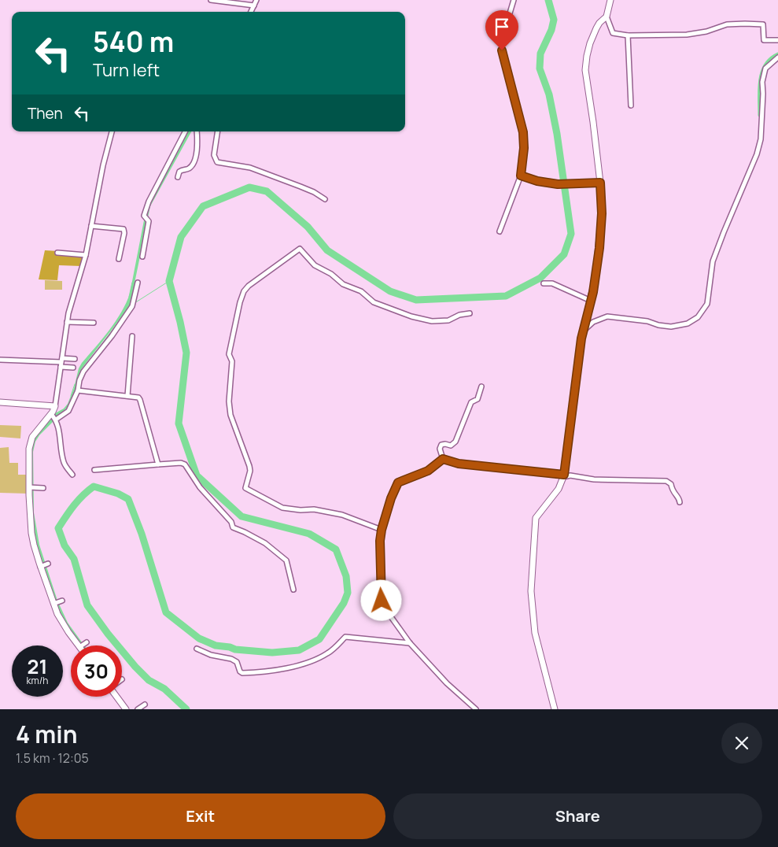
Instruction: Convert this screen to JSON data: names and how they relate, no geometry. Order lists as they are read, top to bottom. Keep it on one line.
{"page":{"turn":["540 m","Turn left"],"then":"Then","speed":"21 km/h","limit":"30","heading":["4 min","1.5 km · 12:05"],"buttons":["Exit","Share"]}}
